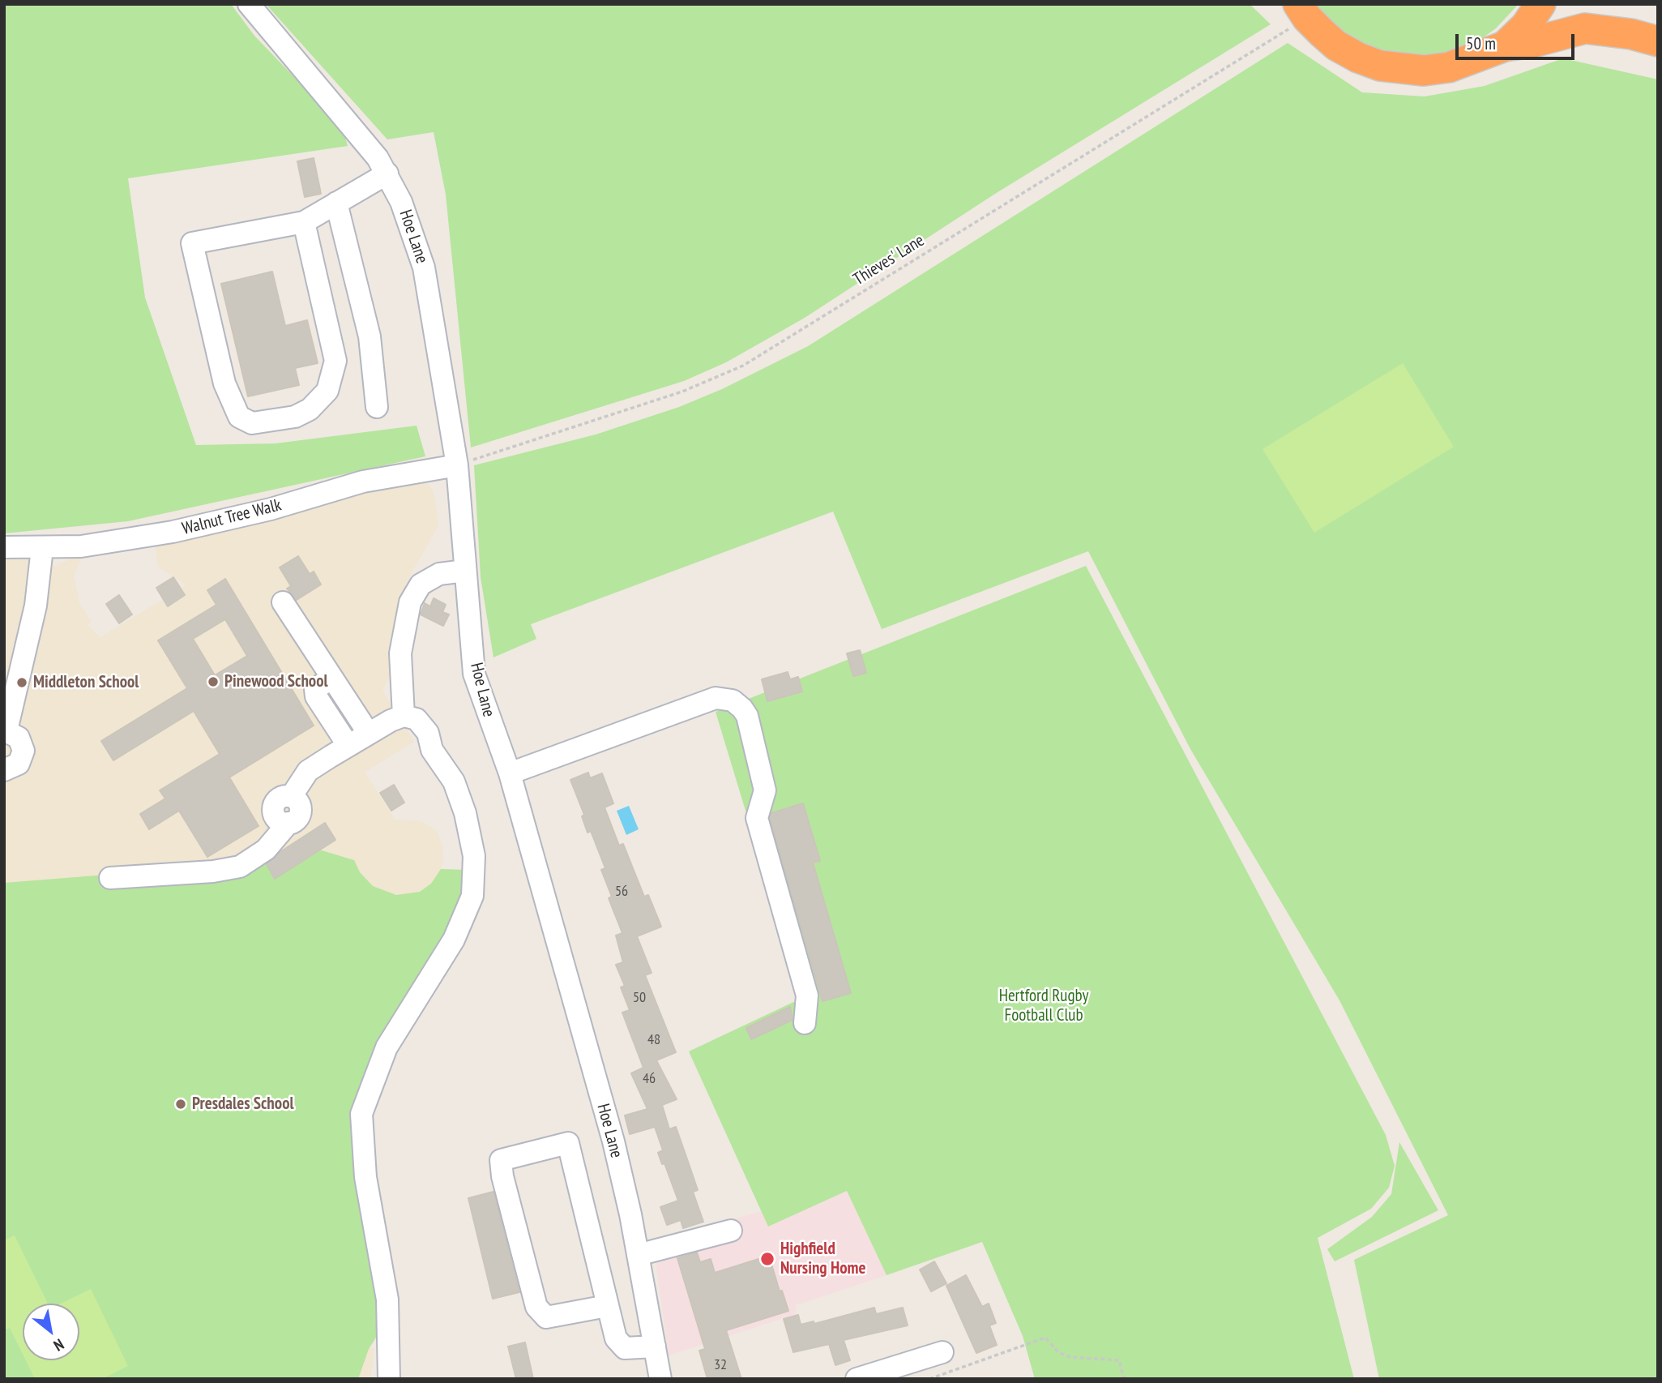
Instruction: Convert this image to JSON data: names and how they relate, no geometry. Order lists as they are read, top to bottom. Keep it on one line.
{"streets":{"street":["Hoe Lane","Walnut Tree Walk"],"path":["Thieves' Lane"]},"crossings":[["Hoe Lane","Thieves' Lane"],["Hoe Lane","Walnut Tree Walk"],["Thieves' Lane","Walnut Tree Walk"]],"parks":["Hertford Rugby Football Club"],"places":["Pinewood School","Middleton School","Presdales School","Highfield Nursing Home"],"house_numbers":["56","50","48","46","32"],"scale_bar":"50 m","north":"bottom right"}
